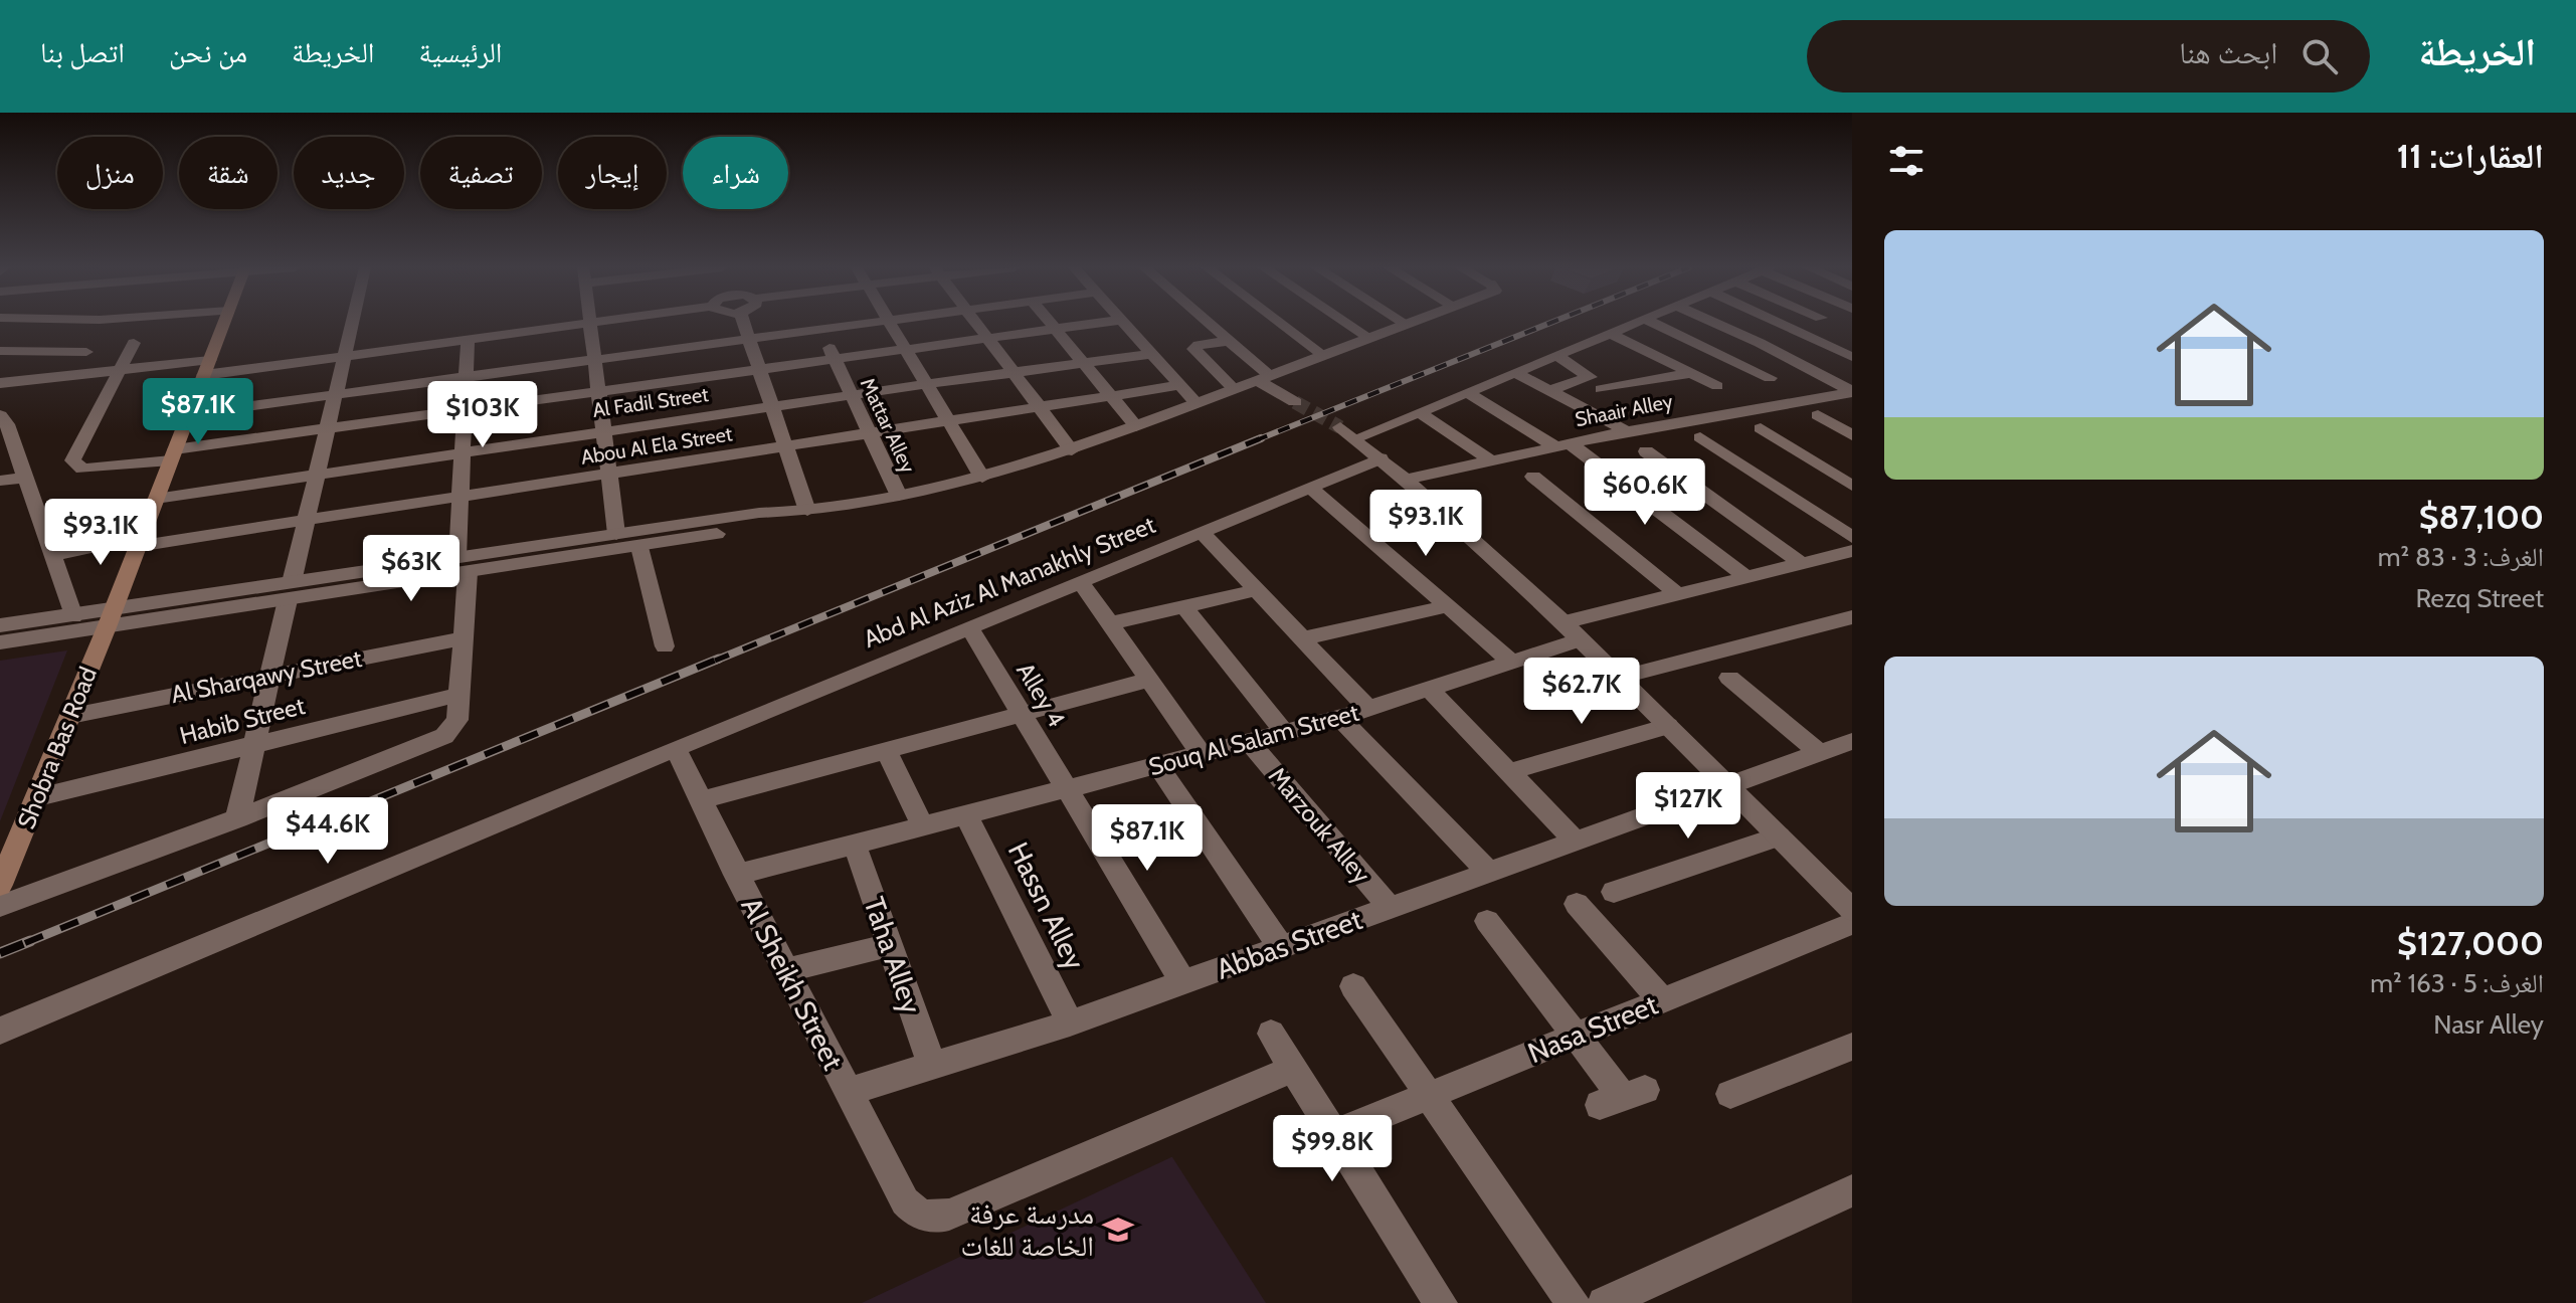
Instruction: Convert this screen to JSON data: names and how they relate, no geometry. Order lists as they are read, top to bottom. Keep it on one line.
{"streets":{"main road":["Shobra Bas Road"],"street":["Al Fadil Street","Shaair Alley","Mattar Alley","Abou Al Ela Street","Abd Al Aziz Al Manakhly Street","Al Sharqawy Street","Alley 4","Habib Street","Souq Al Salam Street","Marzouk Alley","Hassn Alley","Abbas Street","Taha Alley","Al Sheikh Street","Nasa Street"]},"crossings":[["Al Fadil Street","Mattar Alley"],["Al Fadil Street","Shobra Bas Road"],["Mattar Alley","Abou Al Ela Street"],["Abou Al Ela Street","Shobra Bas Road"],["Abd Al Aziz Al Manakhly Street","Alley 4"],["Abd Al Aziz Al Manakhly Street","Al Sheikh Street"],["Al Sharqawy Street","Shobra Bas Road"],["Alley 4","Souq Al Salam Street"],["Alley 4","Abbas Street"],["Habib Street","Shobra Bas Road"],["Souq Al Salam Street","Marzouk Alley"],["Souq Al Salam Street","Hassn Alley"],["Souq Al Salam Street","Taha Alley"],["Souq Al Salam Street","Al Sheikh Street"],["Marzouk Alley","Abbas Street"],["Hassn Alley","Abbas Street"],["Abbas Street","Taha Alley"],["Abbas Street","Al Sheikh Street"]],"places":{"school or university":["مدرسة عرفة الخاصة للغات"]},"page":{"header":"الخريطة","search":"ابحث هنا","nav":["الرئيسية","الخريطة","من نحن","اتصل بنا"],"heading":"العقارات: 11","chip":["شراء","إيجار","تصفية","جديد","شقة","منزل"],"list":[{"name":"$87,100","note":"الغرف: 3 · 83 m² · Rezq Street"},{"name":"$127,000","note":"الغرف: 5 · 163 m² · Nasr Alley"}],"price":["$87.1K","$103K","$60.6K","$93.1K","$93.1K","$63K","$62.7K","$127K","$44.6K","$87.1K","$99.8K"]}}
